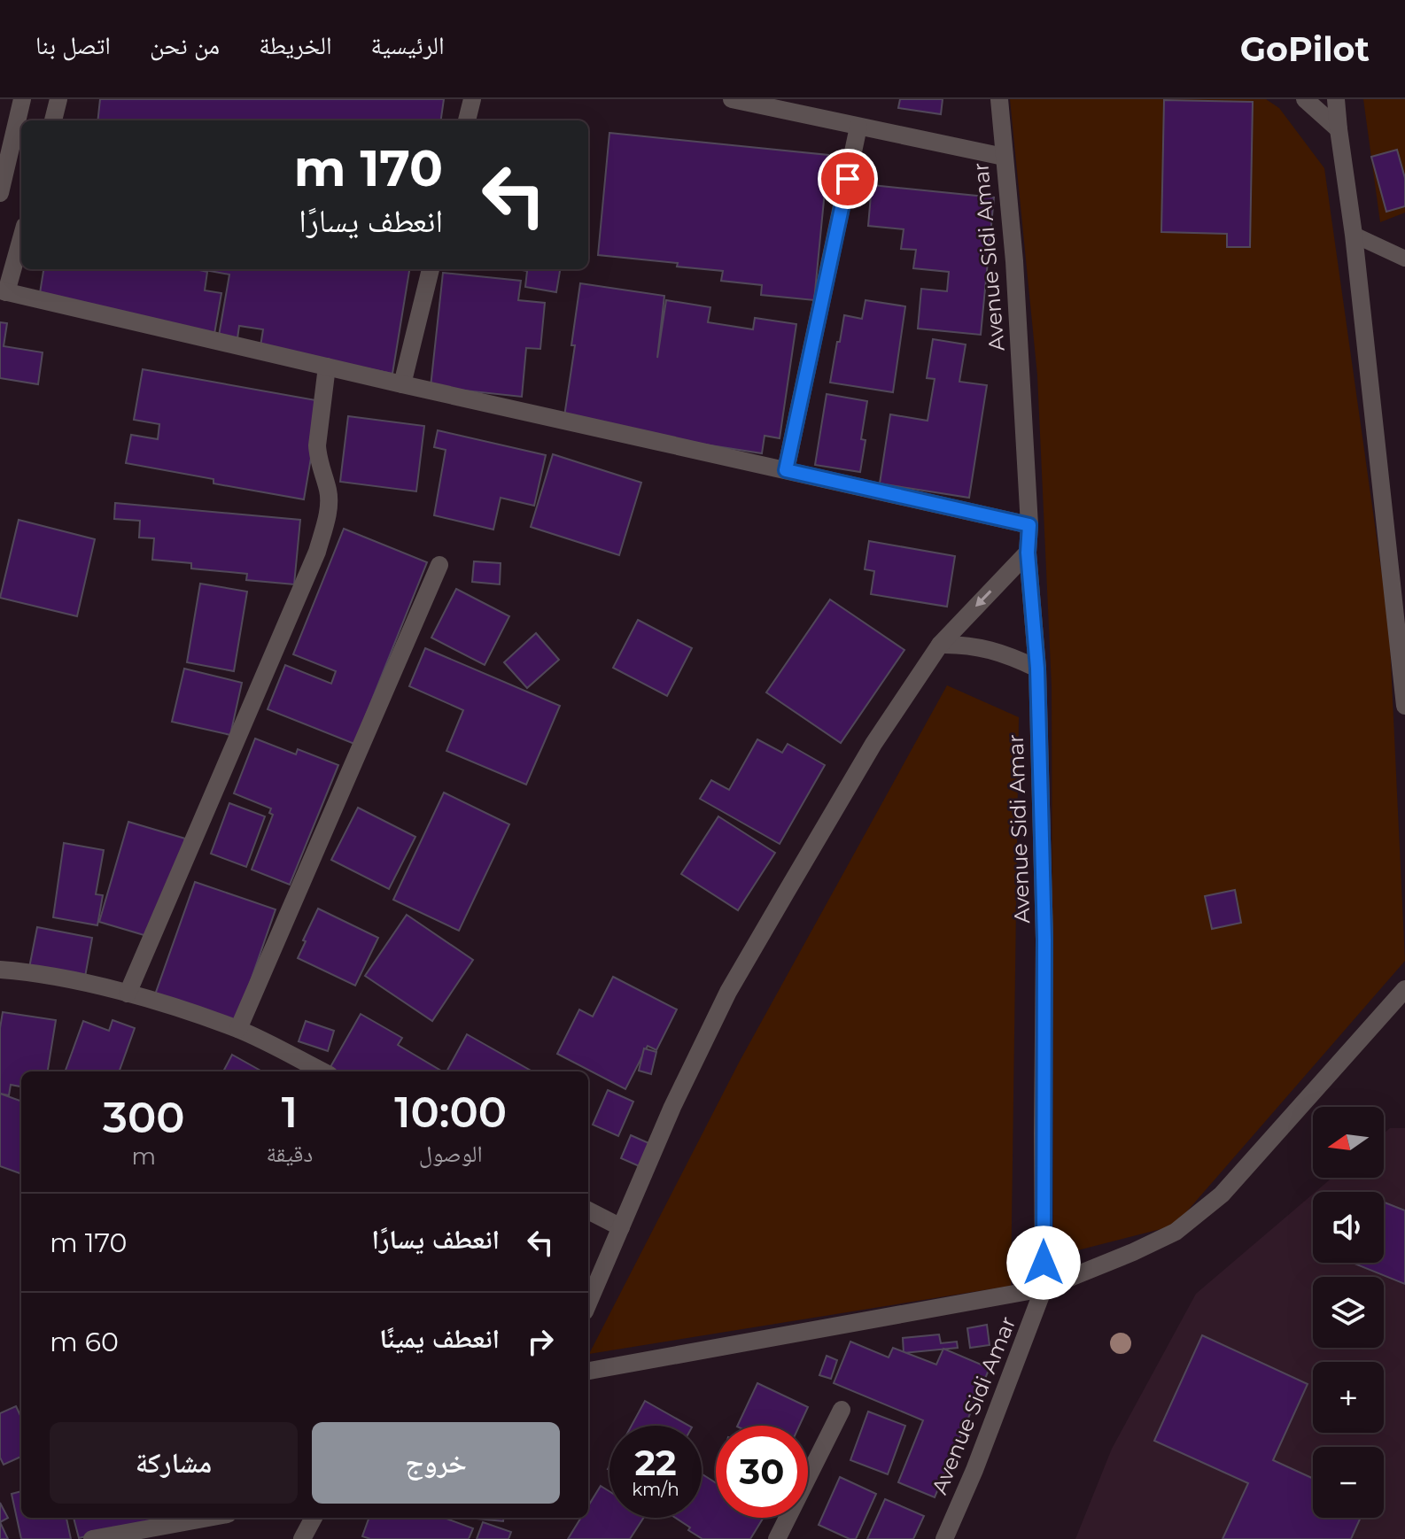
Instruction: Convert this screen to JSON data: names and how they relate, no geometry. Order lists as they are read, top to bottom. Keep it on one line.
{"streets":{"street":["Avenue Sidi Amar"]},"north":"left","page":{"header":"GoPilot","nav":["الرئيسية","الخريطة","من نحن","اتصل بنا"],"turn":["170 m","انعطف يسارًا"],"eta":["10:00","الوصول","1","دقيقة","300","m"],"map_buttons":["+","−"],"list":[{"name":"انعطف يسارًا","value":"170 m"},{"name":"انعطف يمينًا","value":"60 m"}],"buttons":["خروج","مشاركة"],"speed":"22 km/h","limit":"30"}}
